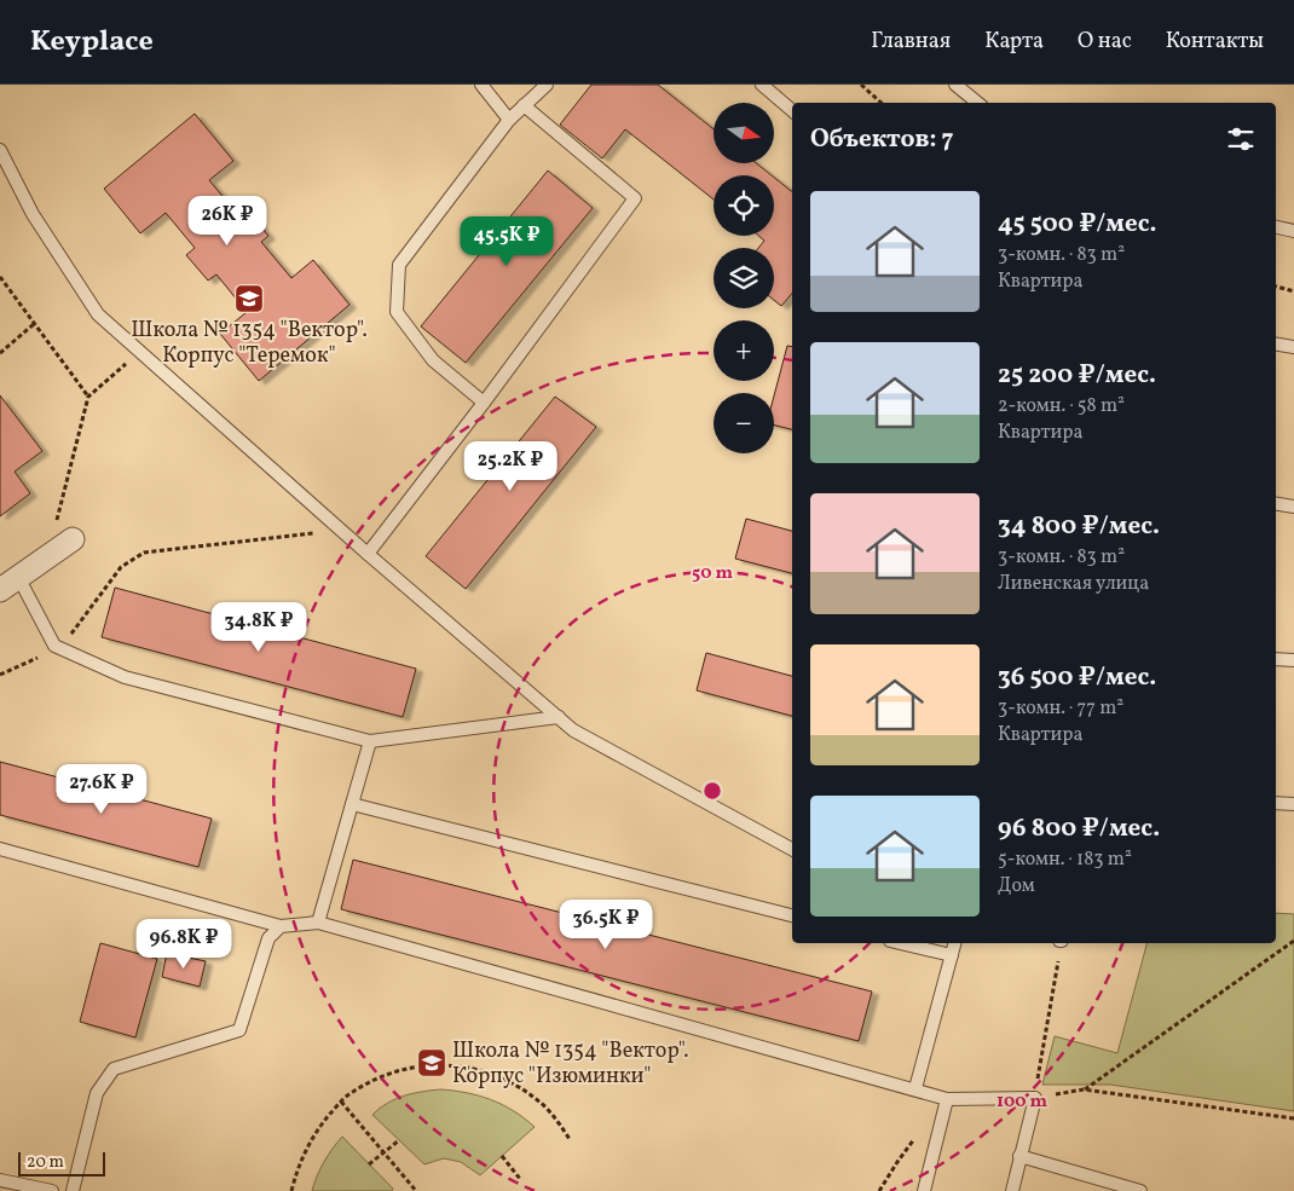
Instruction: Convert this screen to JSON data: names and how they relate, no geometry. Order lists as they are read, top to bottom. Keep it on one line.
{"places":{"school or university":["Школа № 1354 \"Вектор\". Корпус \"Теремок\"","Школа № 1354 \"Вектор\". Корпус \"Изюминки\""]},"scale_bar":"20 m","north":"right","page":{"header":"Keyplace","nav":["Главная","Карта","О нас","Контакты"],"map_buttons":["+","−"],"heading":"Объектов: 7","list":[{"name":"45 500 ₽/мес.","note":"3-комн. · 83 m² · Квартира"},{"name":"25 200 ₽/мес.","note":"2-комн. · 58 m² · Квартира"},{"name":"34 800 ₽/мес.","note":"3-комн. · 83 m² · Ливенская улица"},{"name":"36 500 ₽/мес.","note":"3-комн. · 77 m² · Квартира"},{"name":"96 800 ₽/мес.","note":"5-комн. · 183 m² · Дом"}],"price":["26K ₽","45.5K ₽","25.2K ₽","34.8K ₽","27.6K ₽","36.5K ₽","96.8K ₽"],"scale":"20 m"},"rings":["50 m","100 m"]}
